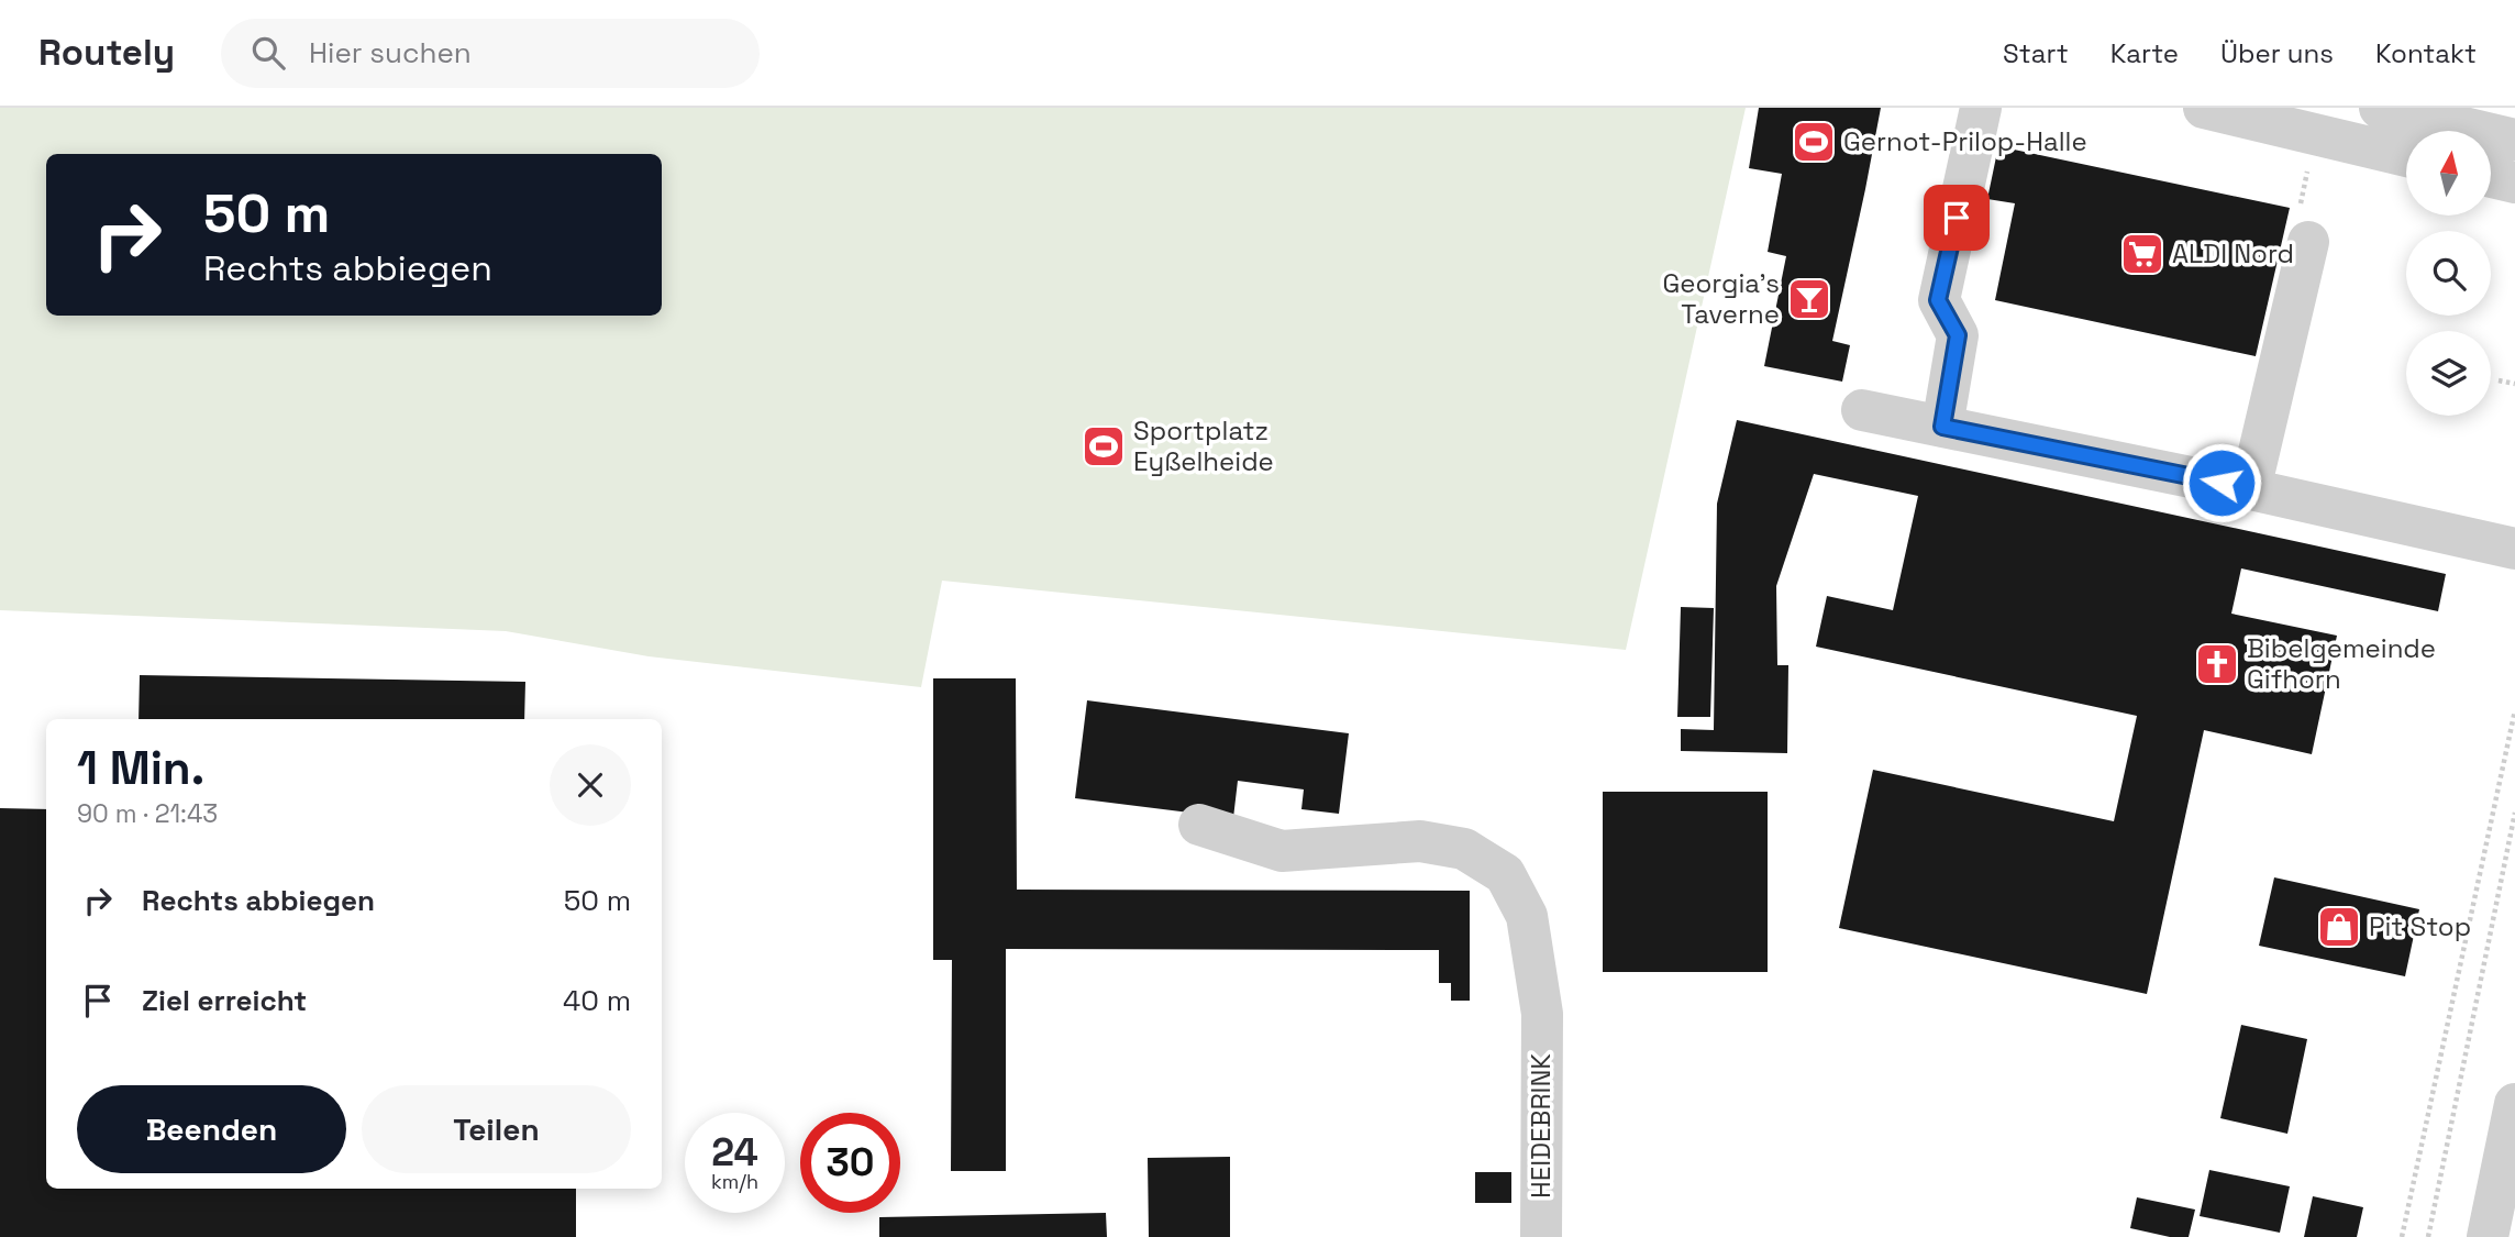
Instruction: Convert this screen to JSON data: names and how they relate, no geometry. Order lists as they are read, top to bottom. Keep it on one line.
{"streets":{"street":["HEIDEBRINK"]},"places":{"sports":["Gernot-Prilop-Halle","Sportplatz Eyßelheide"],"supermarket":["ALDI Nord"],"bar":["Georgia's Taverne"],"church":["Bibelgemeinde Gifhorn"],"shop":["Pit Stop"]},"north":"top","page":{"header":"Routely","search":"Hier suchen","nav":["Start","Karte","Über uns","Kontakt"],"turn":["50 m","Rechts abbiegen"],"heading":["1 Min.","90 m · 21:43"],"list":[{"name":"Rechts abbiegen","value":"50 m"},{"name":"Ziel erreicht","value":"40 m"}],"buttons":["Beenden","Teilen"],"speed":"24 km/h","limit":"30"}}
